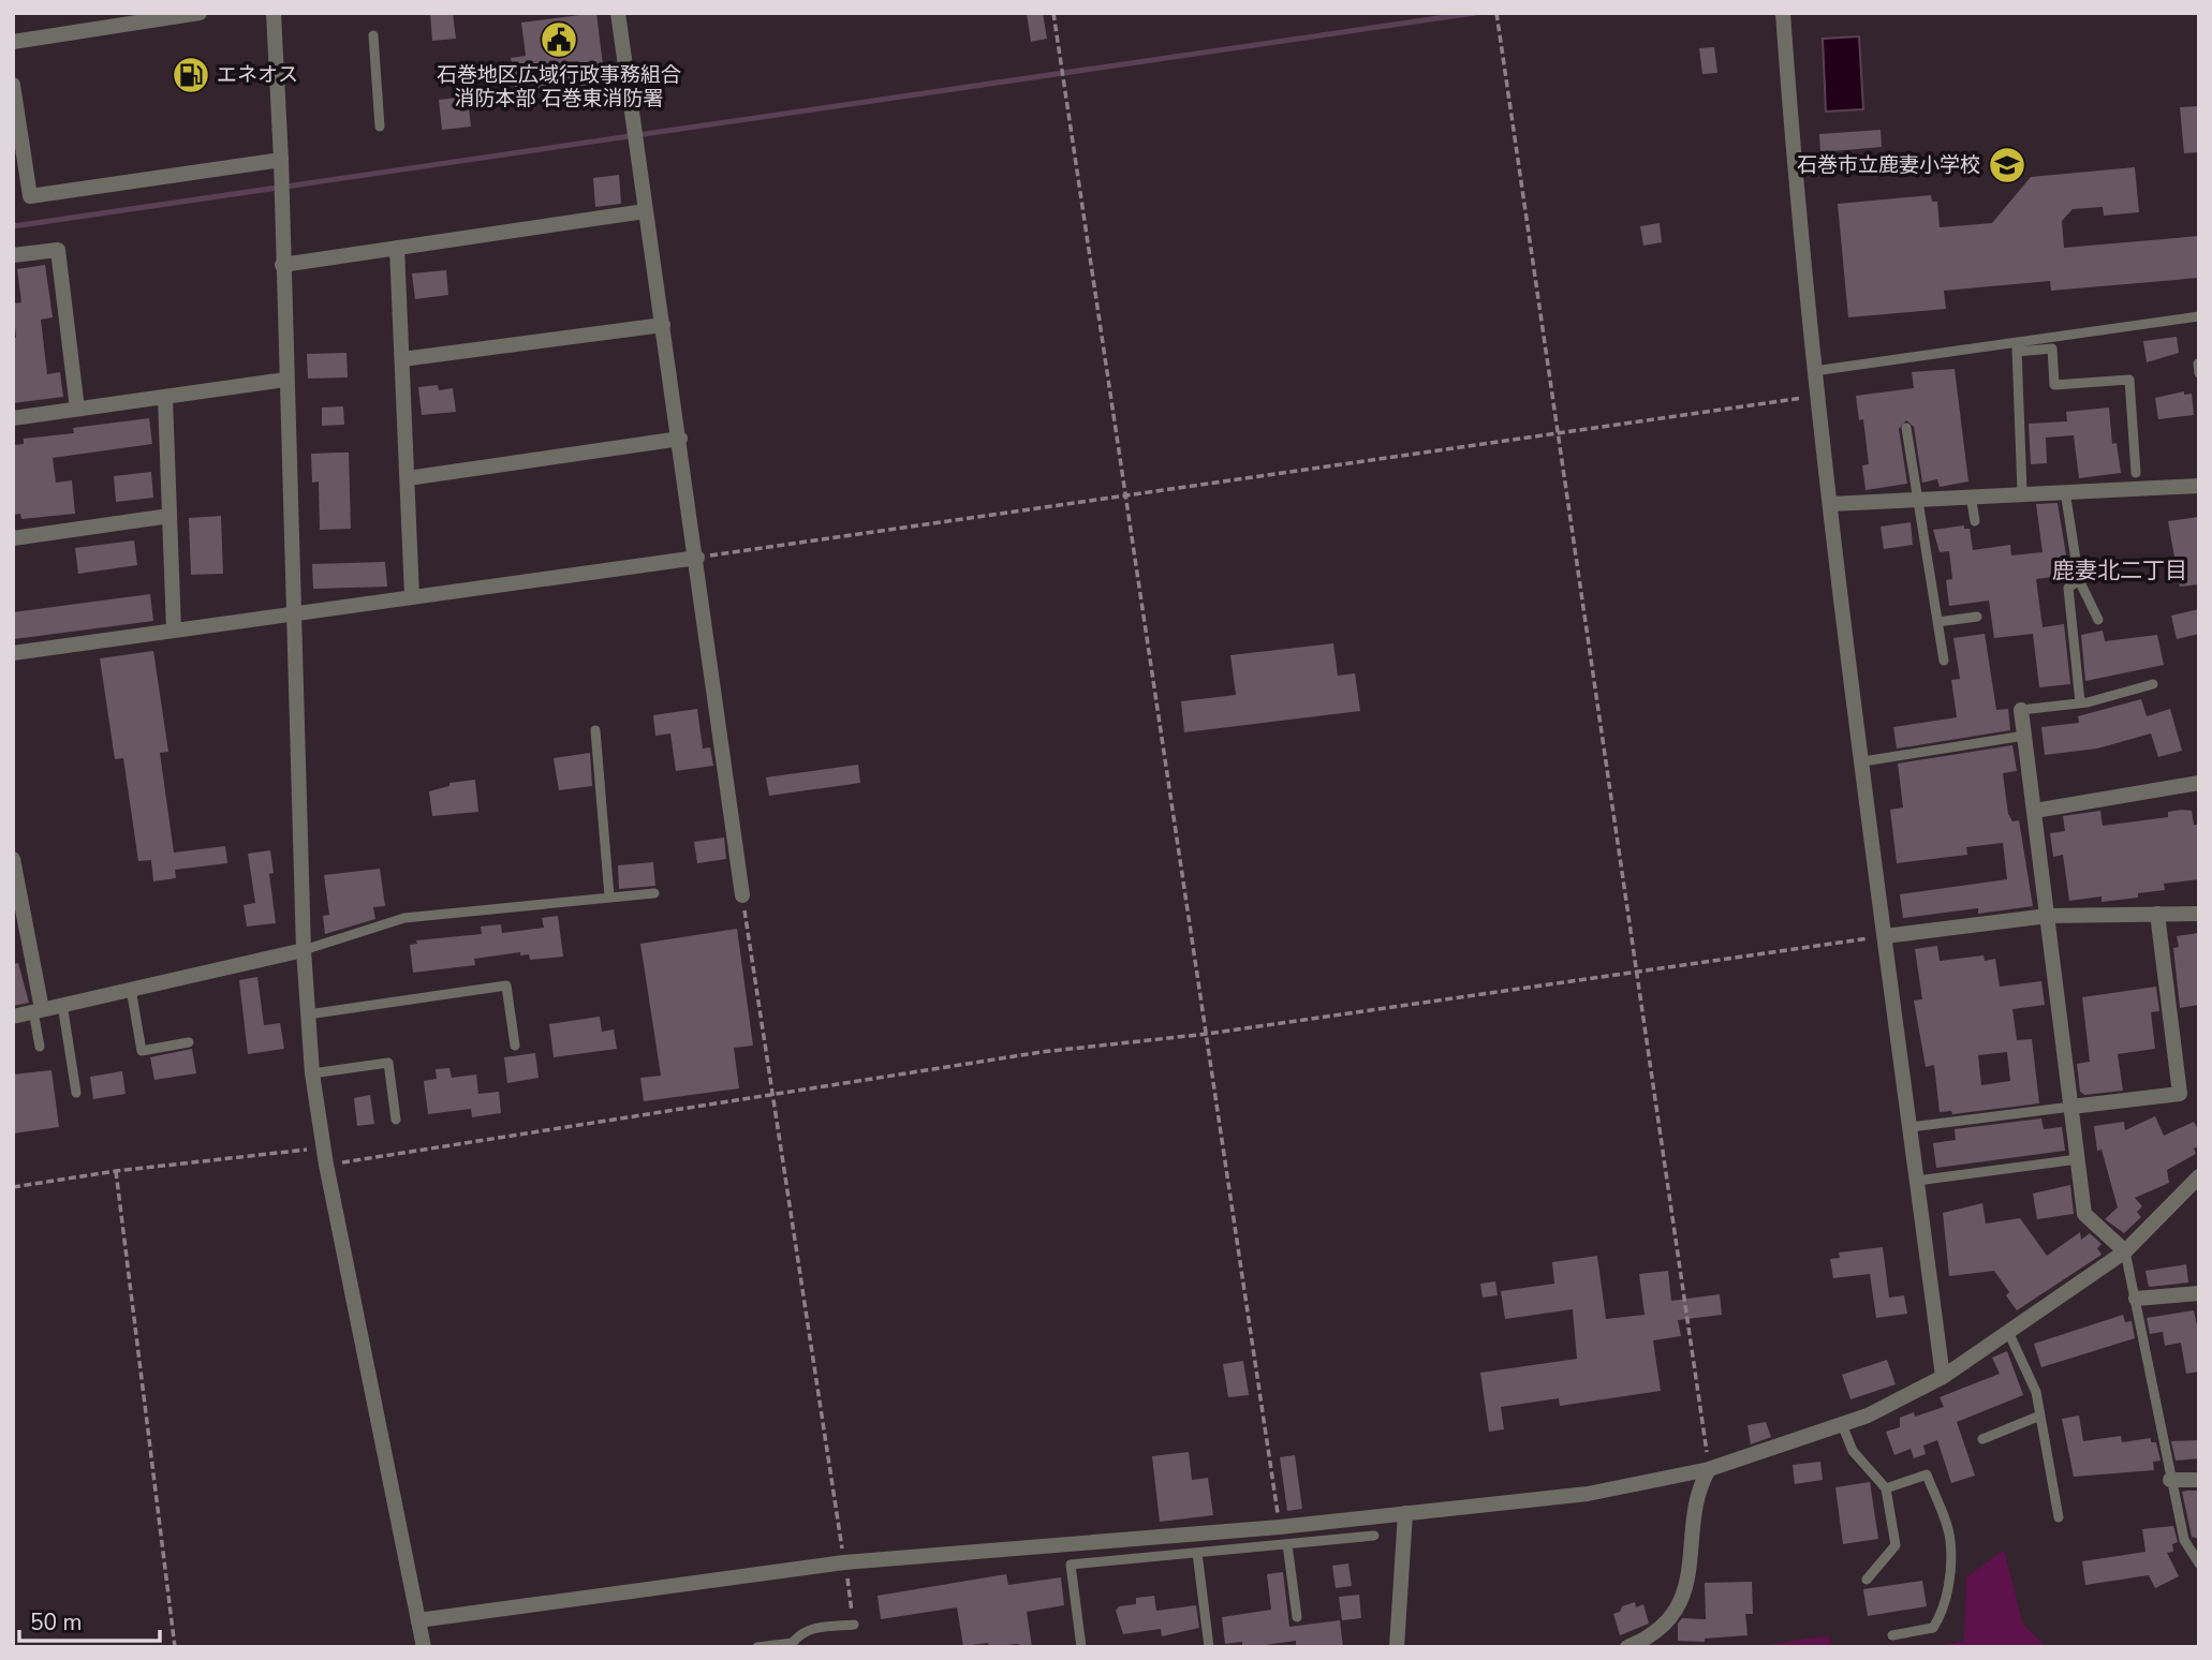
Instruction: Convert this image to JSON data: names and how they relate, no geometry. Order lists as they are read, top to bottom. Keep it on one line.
{"districts":["鹿妻北二丁目"],"places":{"public building":["石巻地区広域行政事務組合 消防本部 石巻東消防署"],"fuel station":["エネオス"],"school or university":["石巻市立鹿妻小学校"]},"scale_bar":"50 m"}
